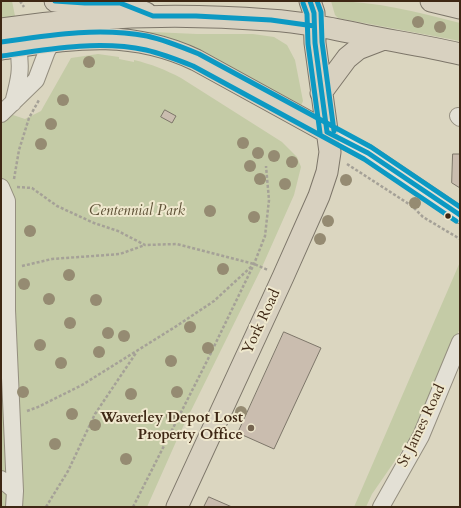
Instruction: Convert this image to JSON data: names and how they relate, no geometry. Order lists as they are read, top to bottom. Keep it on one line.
{"streets":{"main road":["York Road"],"street":["St James Road"]},"parks":["Centennial Park"],"places":["Waverley Depot Lost Property Office"]}
